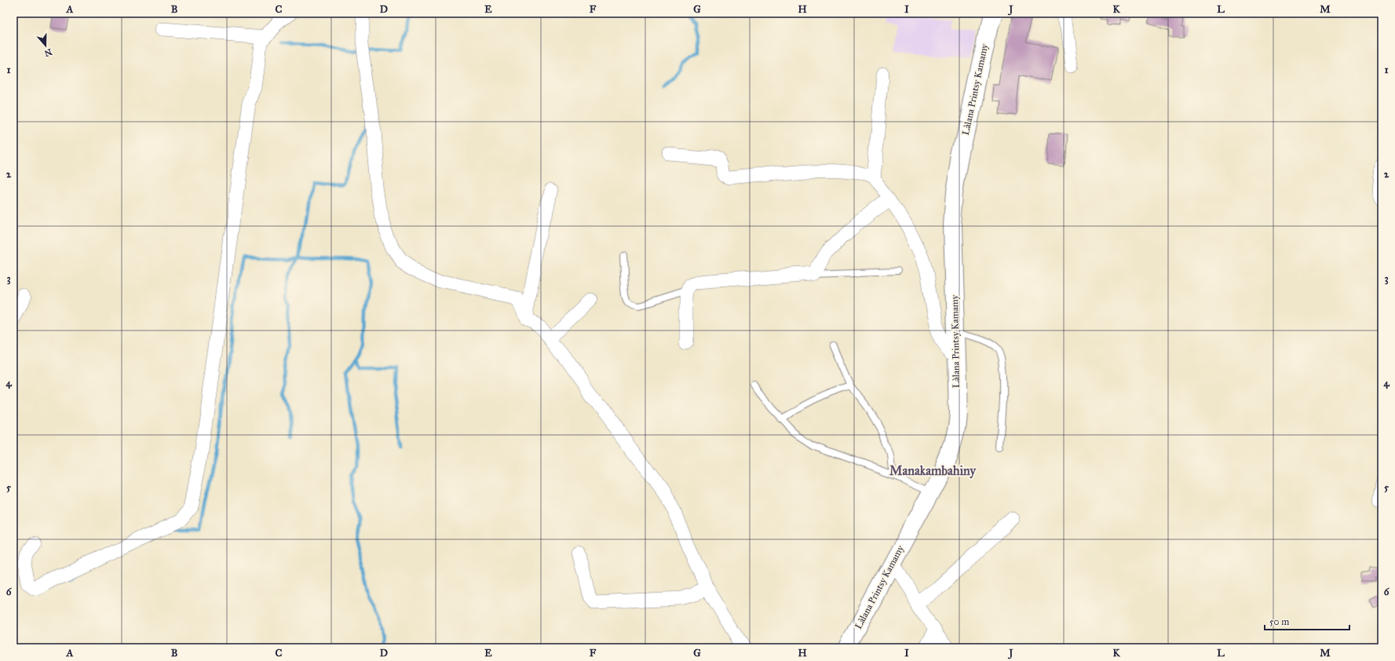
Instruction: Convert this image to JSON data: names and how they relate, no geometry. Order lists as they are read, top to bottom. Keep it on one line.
{"streets":{"street":["Làlana Printsy Kamamy"]},"districts":["Manakambahiny"],"scale_bar":"50 m","north":"bottom","grid":{"columns":["A","B","C","D","E","F","G","H","I","J","K","L","M"],"rows":["1","2","3","4","5","6"]}}
